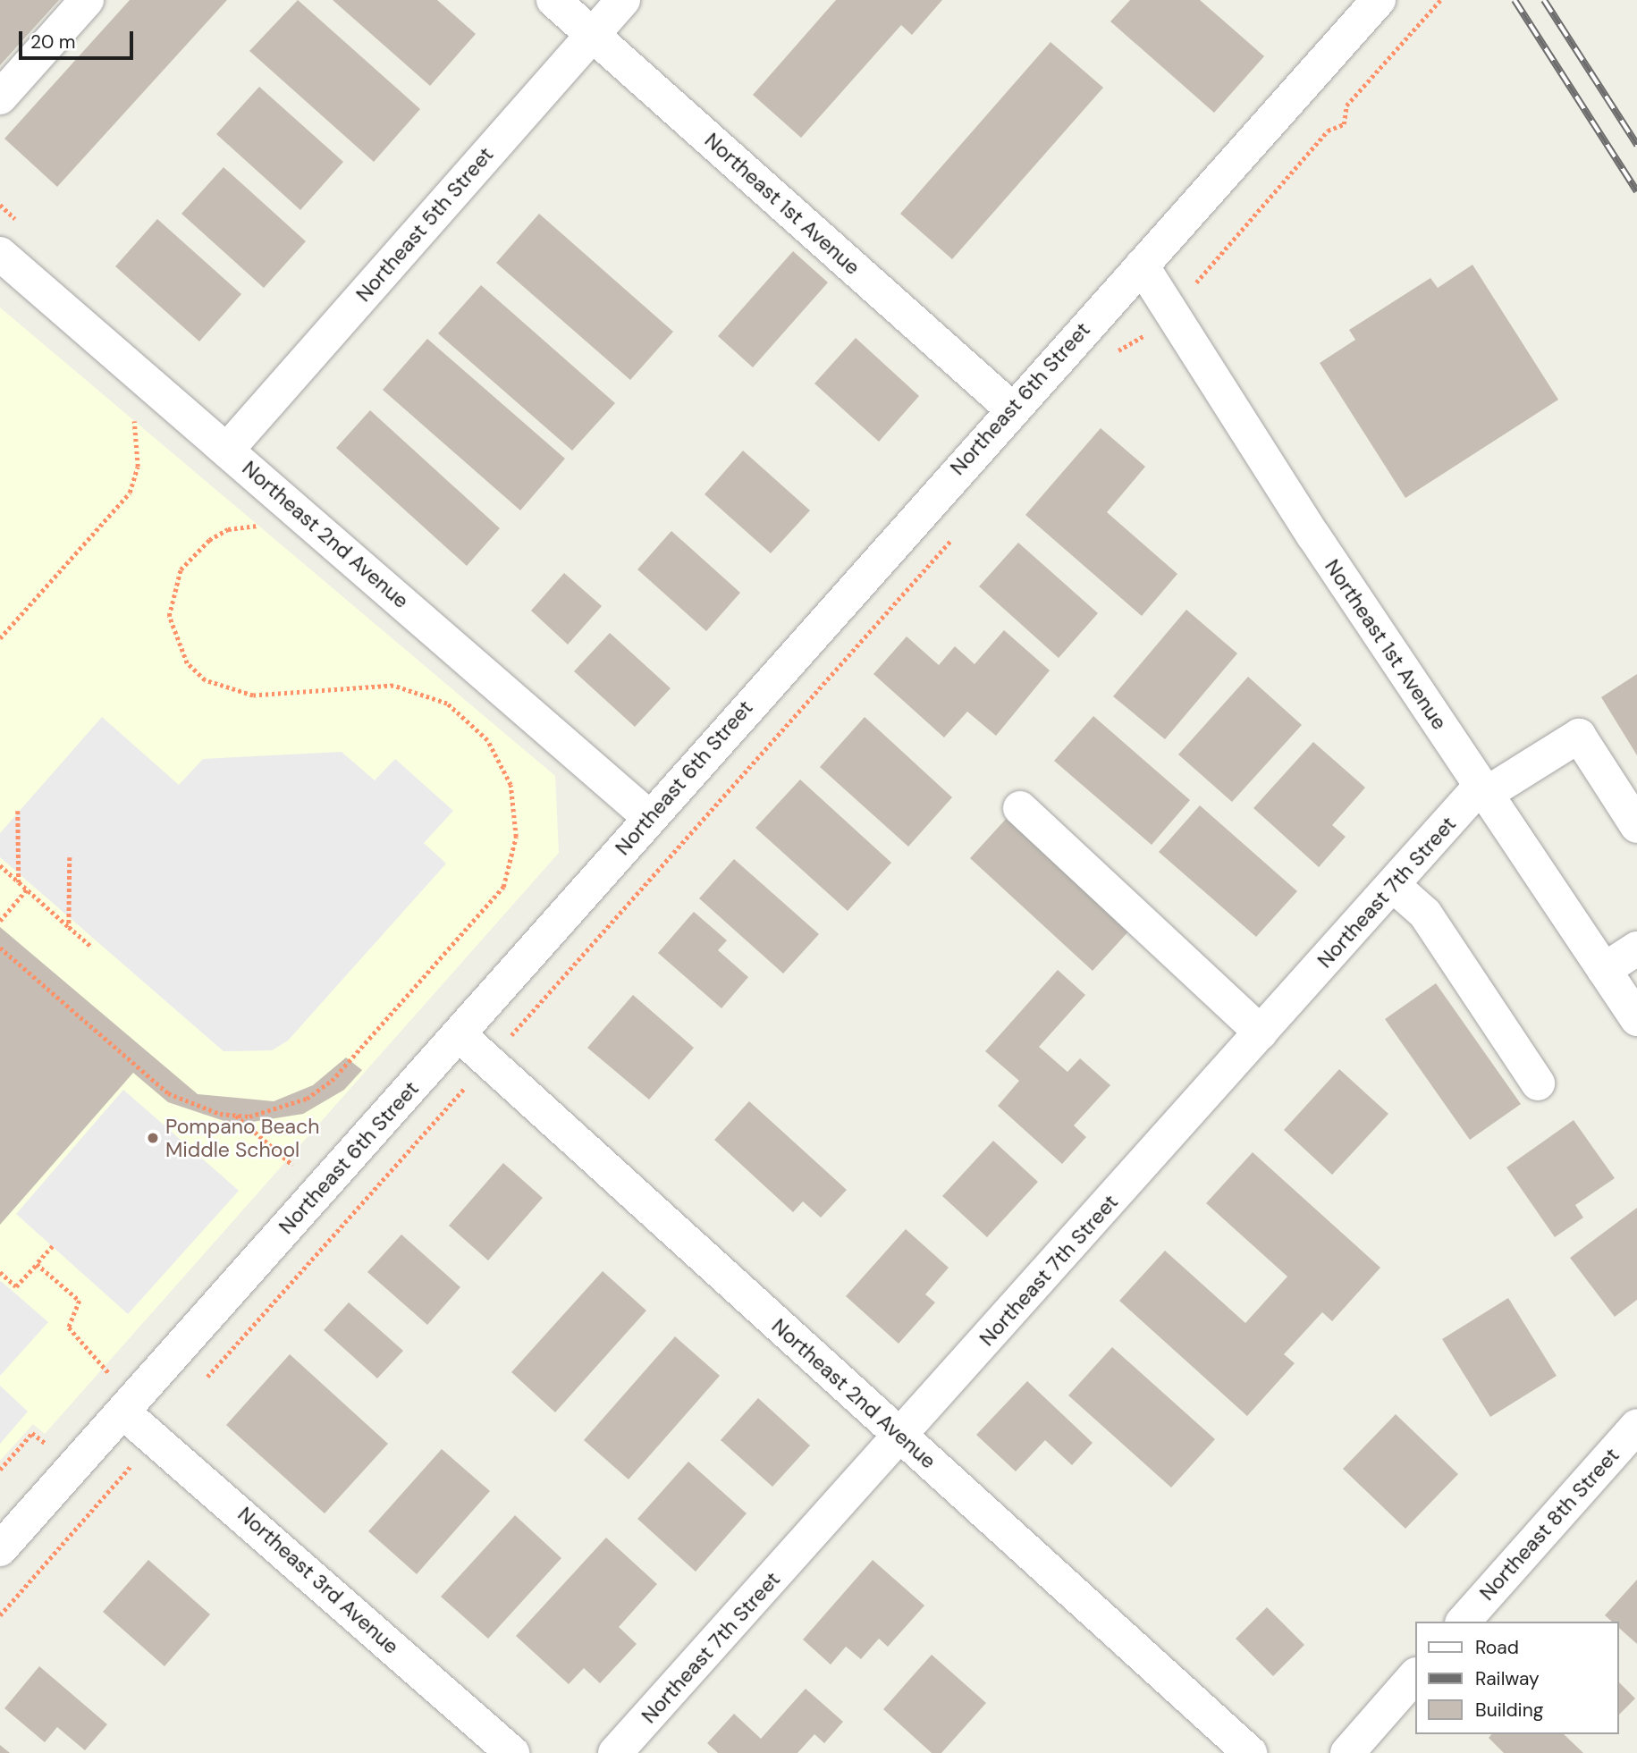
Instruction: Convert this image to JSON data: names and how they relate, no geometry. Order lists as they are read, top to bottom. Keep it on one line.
{"streets":{"street":["Northeast 1st Avenue","Northeast 5th Street","Northeast 6th Street","Northeast 2nd Avenue","Northeast 7th Street","Northeast 8th Street","Northeast 3rd Avenue"]},"crossings":[["Northeast 1st Avenue","Northeast 5th Street"],["Northeast 1st Avenue","Northeast 6th Street"],["Northeast 1st Avenue","Northeast 7th Street"],["Northeast 5th Street","Northeast 2nd Avenue"],["Northeast 6th Street","Northeast 2nd Avenue"],["Northeast 6th Street","Northeast 3rd Avenue"],["Northeast 2nd Avenue","Northeast 7th Street"]],"places":["Pompano Beach Middle School"],"legend":["Road","Railway","Building"],"scale_bar":"20 m"}
